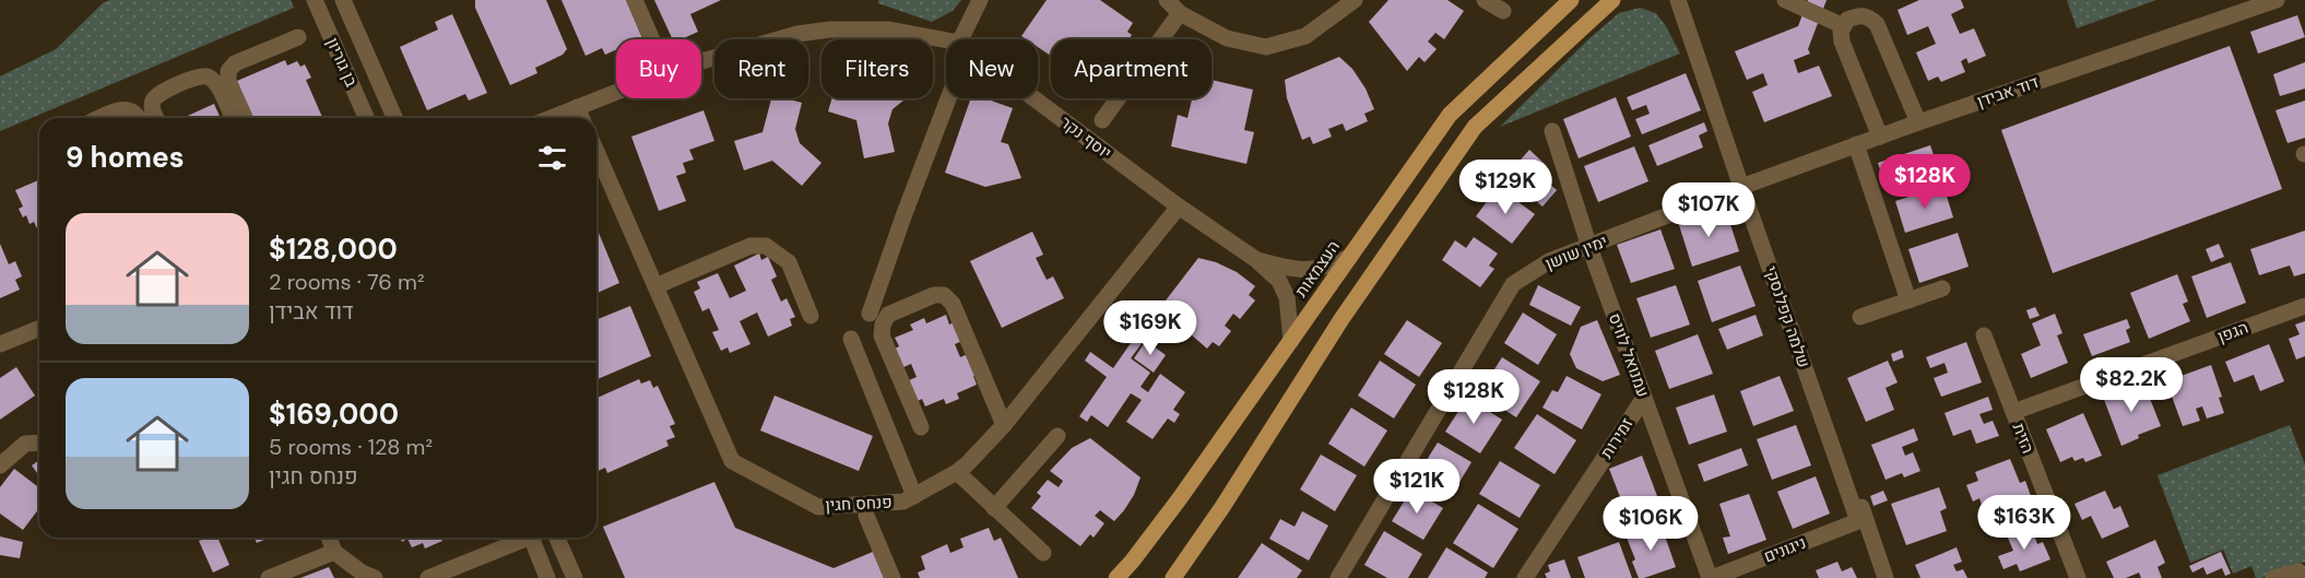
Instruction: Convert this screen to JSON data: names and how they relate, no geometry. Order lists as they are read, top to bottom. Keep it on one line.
{"streets":{"main road":["העצמאות"],"street":["בן גוריון","דוד אבידן","יוסף נקר","ימין שושן","שלמה קפלנסקי","הגפן","עמנואל לוויס","זמירות","הזית","פנחס חגין","ניגונים"]},"crossings":[["דוד אבידן","ימין שושן"],["דוד אבידן","שלמה קפלנסקי"],["יוסף נקר","העצמאות"],["יוסף נקר","פנחס חגין"],["ימין שושן","שלמה קפלנסקי"],["ימין שושן","עמנואל לוויס"],["שלמה קפלנסקי","ניגונים"],["הגפן","הזית"],["עמנואל לוויס","זמירות"],["עמנואל לוויס","ניגונים"]],"page":{"chip":["Buy","Rent","Filters","New","Apartment"],"heading":"9 homes","price":["$128K","$129K","$107K","$169K","$82.2K","$128K","$121K","$163K","$106K"],"list":[{"name":"$128,000","note":"2 rooms · 76 m² · דוד אבידן"},{"name":"$169,000","note":"5 rooms · 128 m² · פנחס חגין"}]}}
